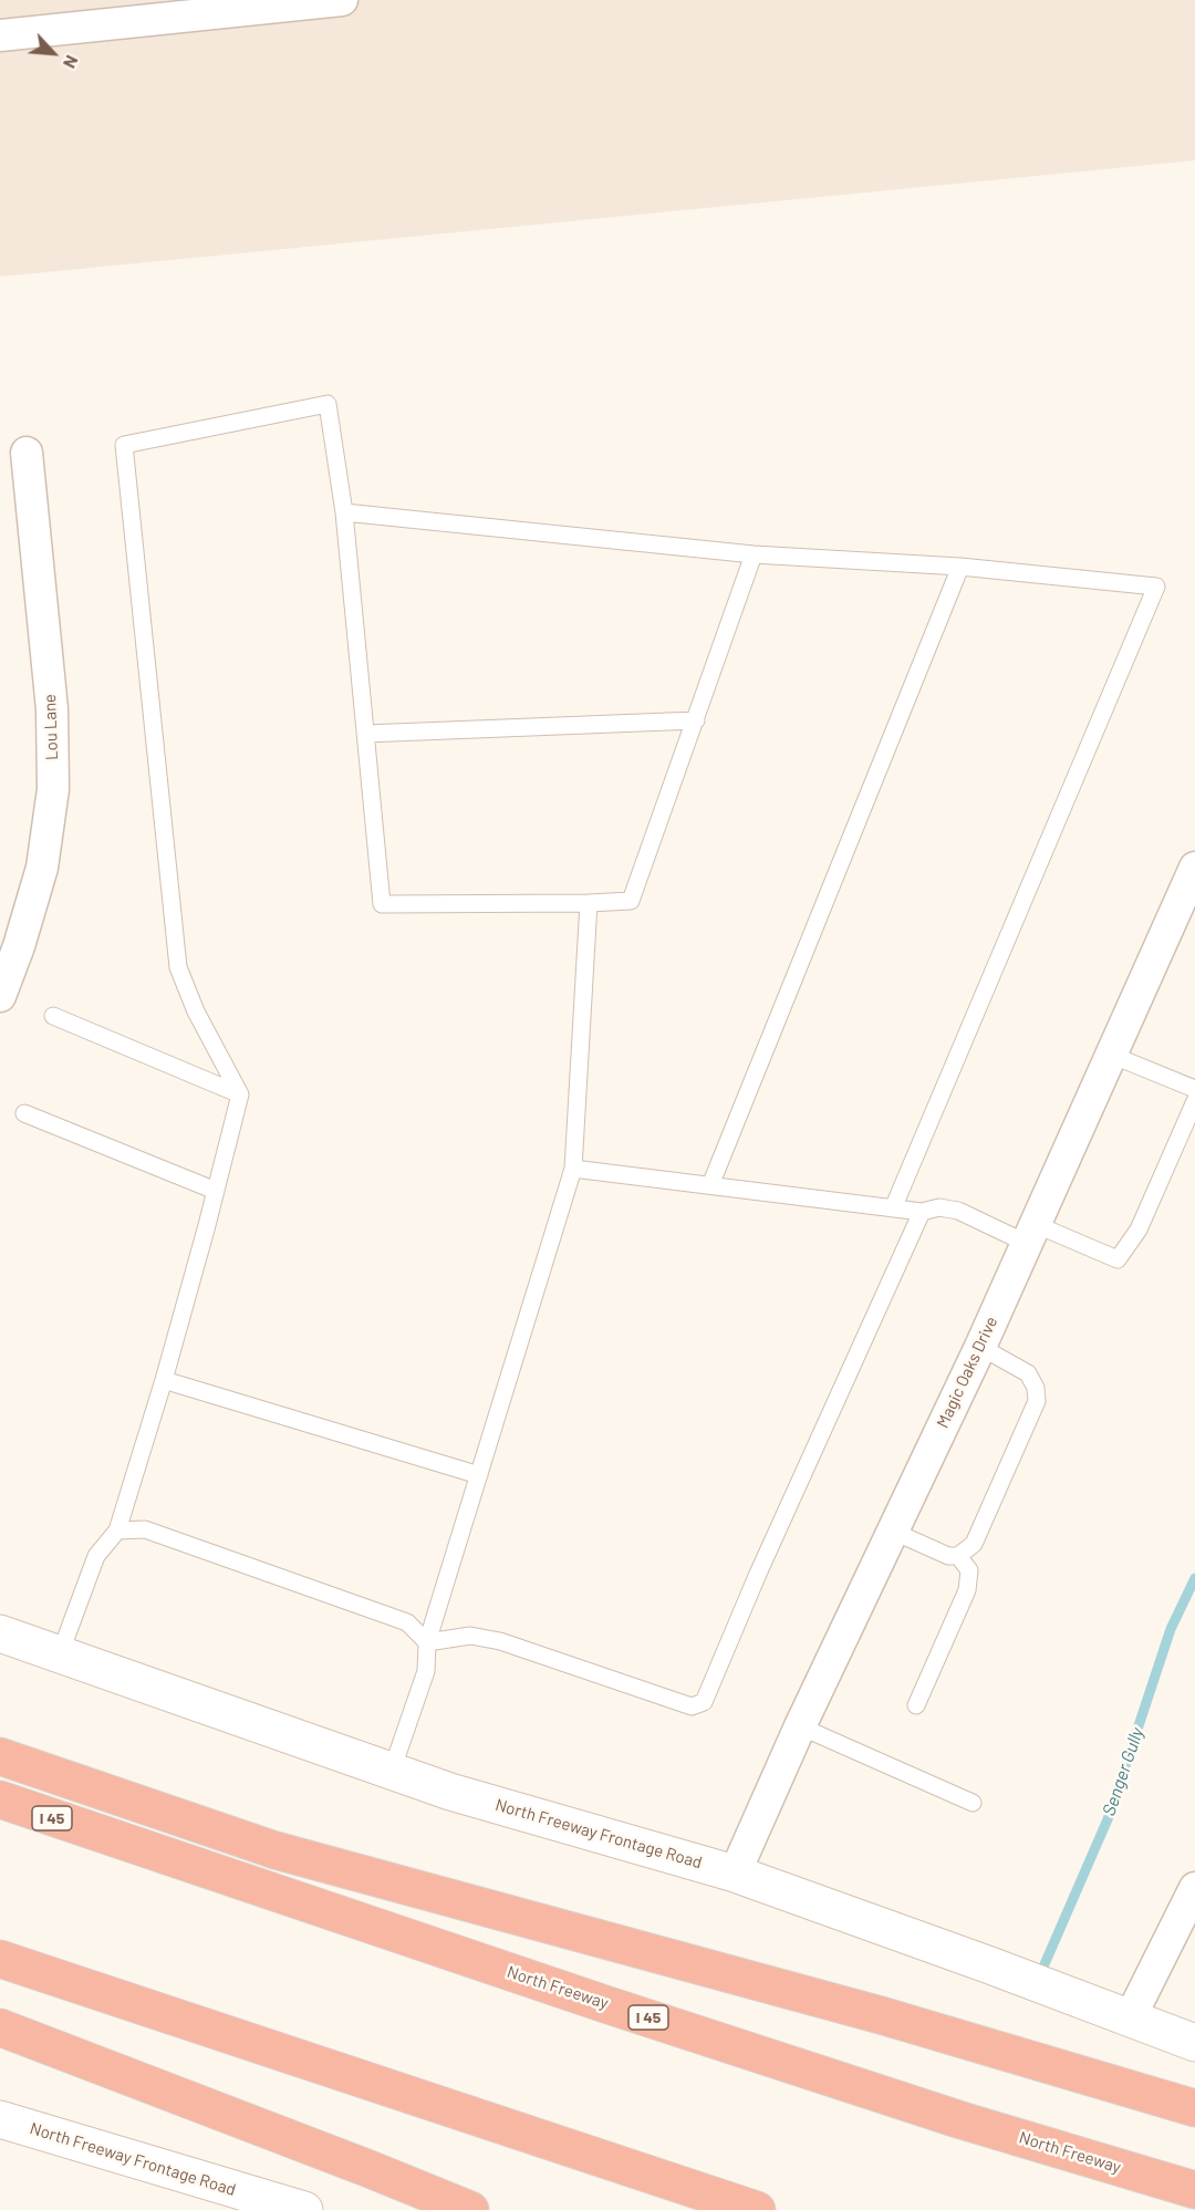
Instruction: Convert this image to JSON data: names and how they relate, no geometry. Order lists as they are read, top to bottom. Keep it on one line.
{"streets":{"highway":["I 45","North Freeway"],"main road":["North Freeway Frontage Road"],"street":["Lou Lane","Magic Oaks Drive"]},"crossings":[["Magic Oaks Drive","North Freeway Frontage Road"]],"water":["Senger Gully"],"north":"bottom right"}
